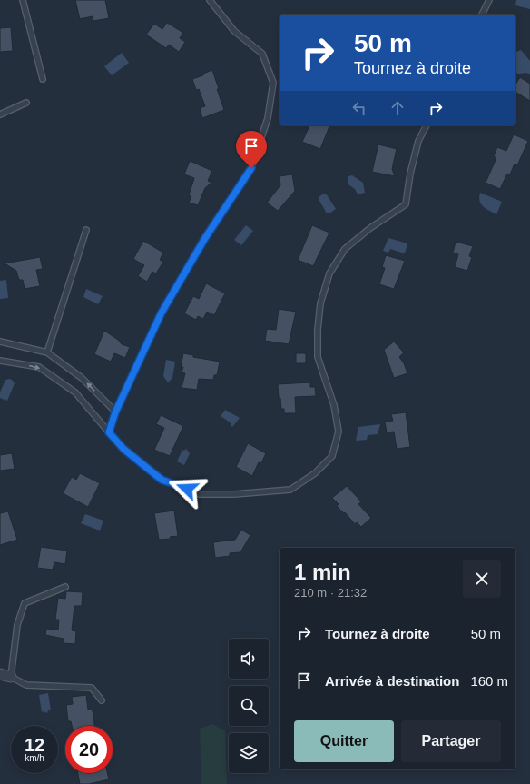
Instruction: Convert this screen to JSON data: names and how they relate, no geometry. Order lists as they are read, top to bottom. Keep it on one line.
{"page":{"turn":["50 m","Tournez à droite"],"heading":["1 min","210 m · 21:32"],"list":[{"name":"Tournez à droite","value":"50 m"},{"name":"Arrivée à destination","value":"160 m"}],"buttons":["Quitter","Partager"],"speed":"12 km/h","limit":"20"}}
